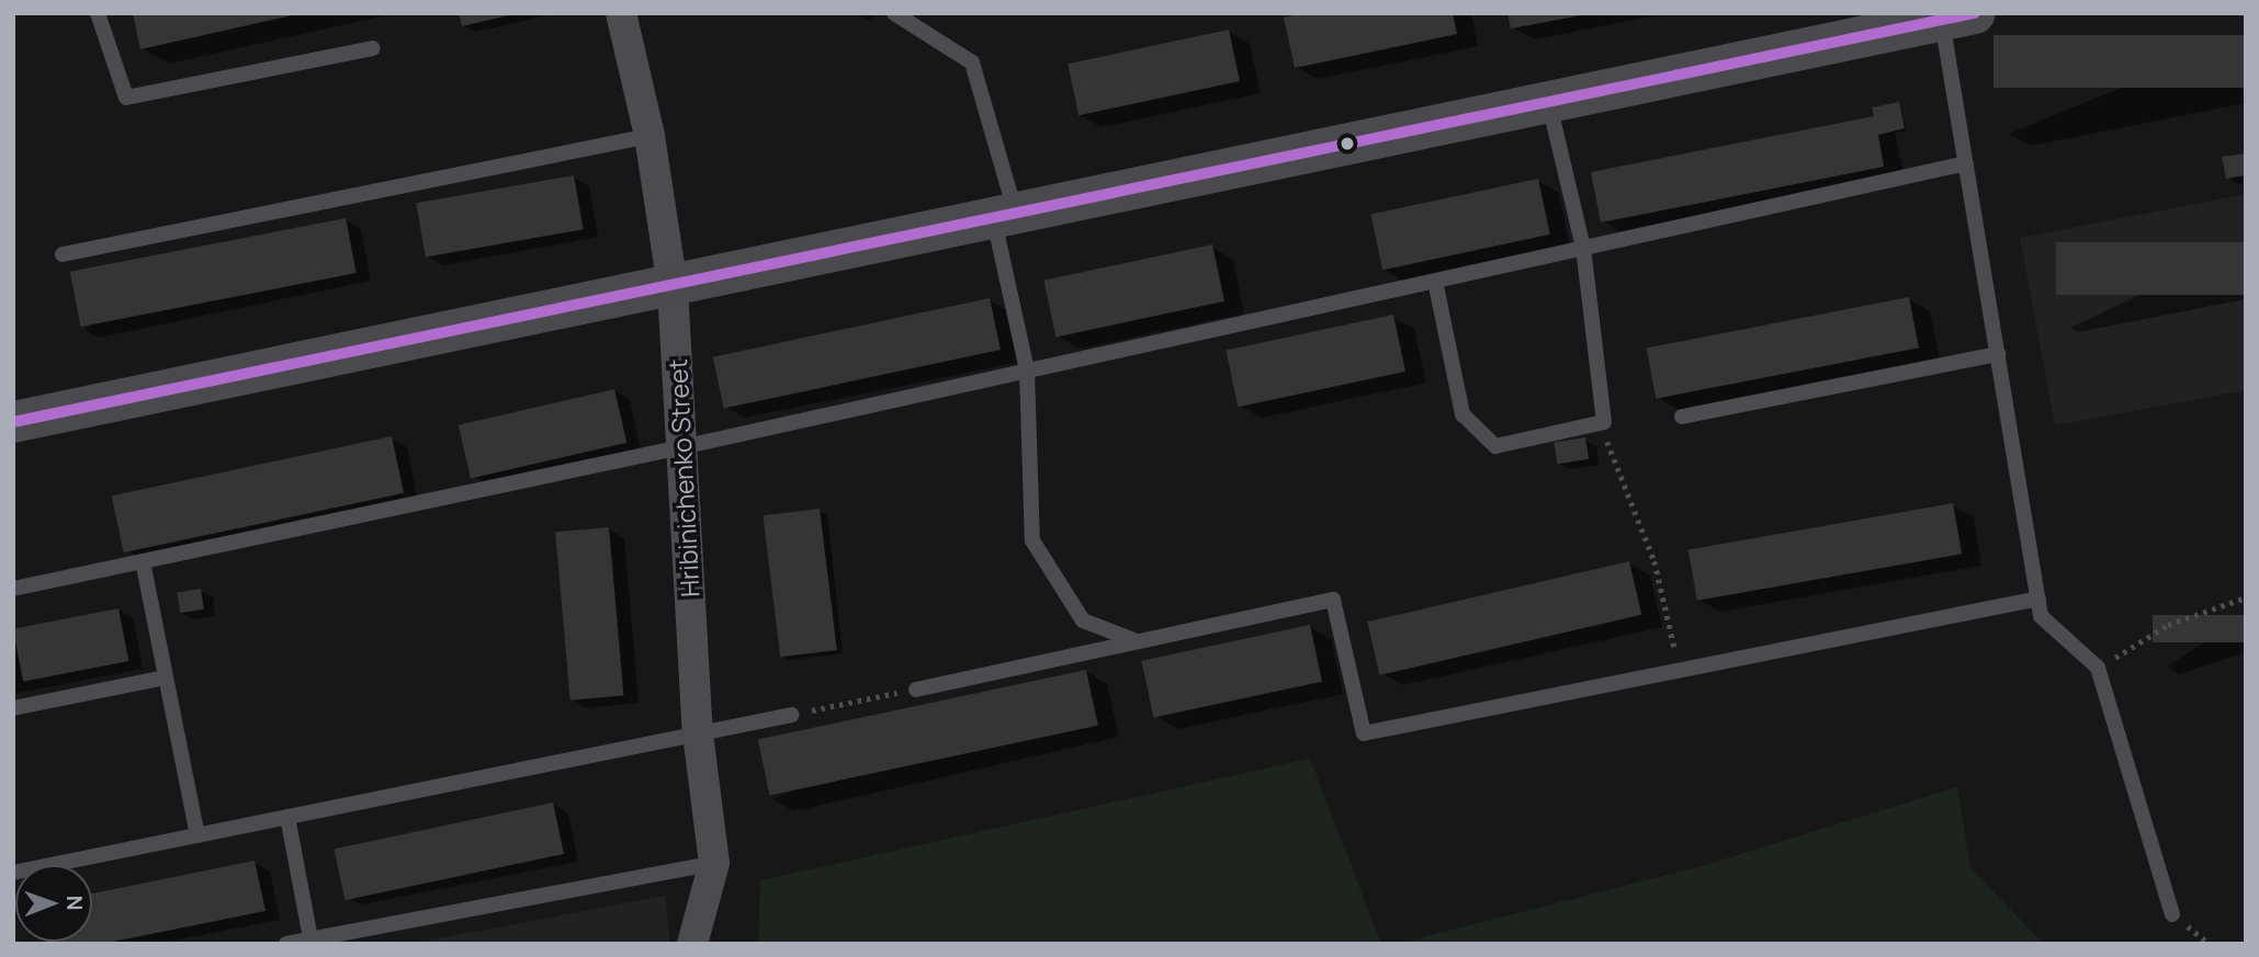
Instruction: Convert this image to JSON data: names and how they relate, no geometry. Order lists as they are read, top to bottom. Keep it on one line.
{"streets":{"street":["Hribinichenko Street"]},"north":"right"}
